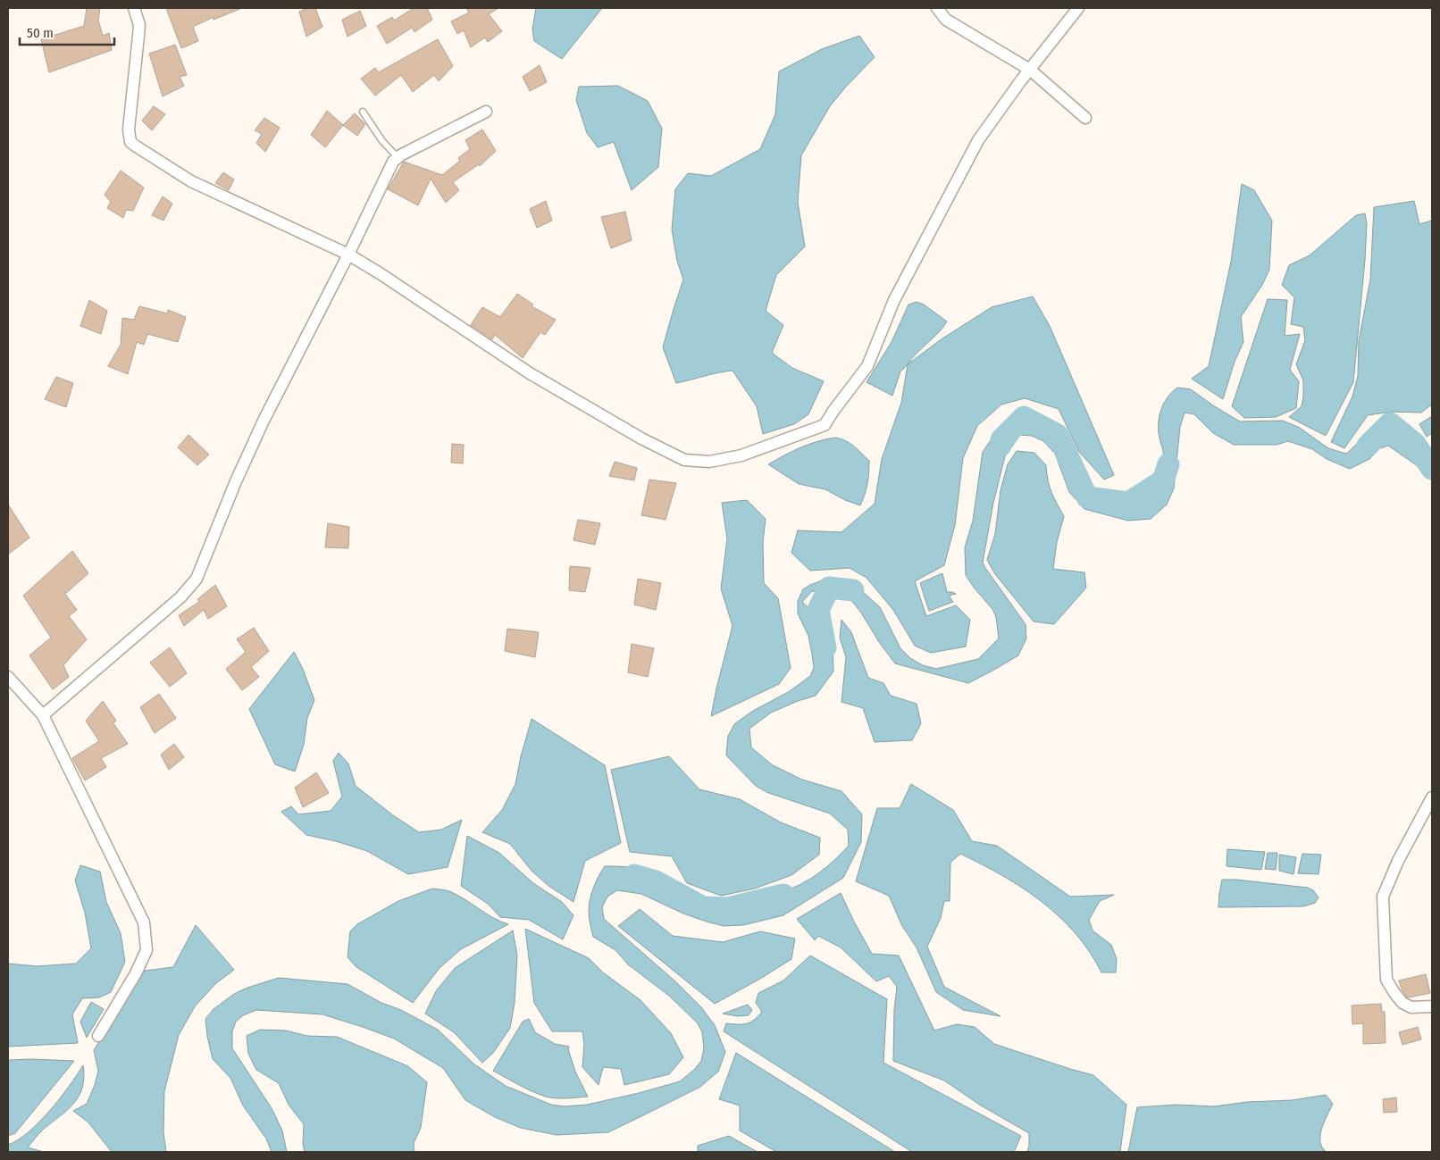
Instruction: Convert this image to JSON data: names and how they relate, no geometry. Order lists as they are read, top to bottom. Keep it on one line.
{"scale_bar":"50 m"}
